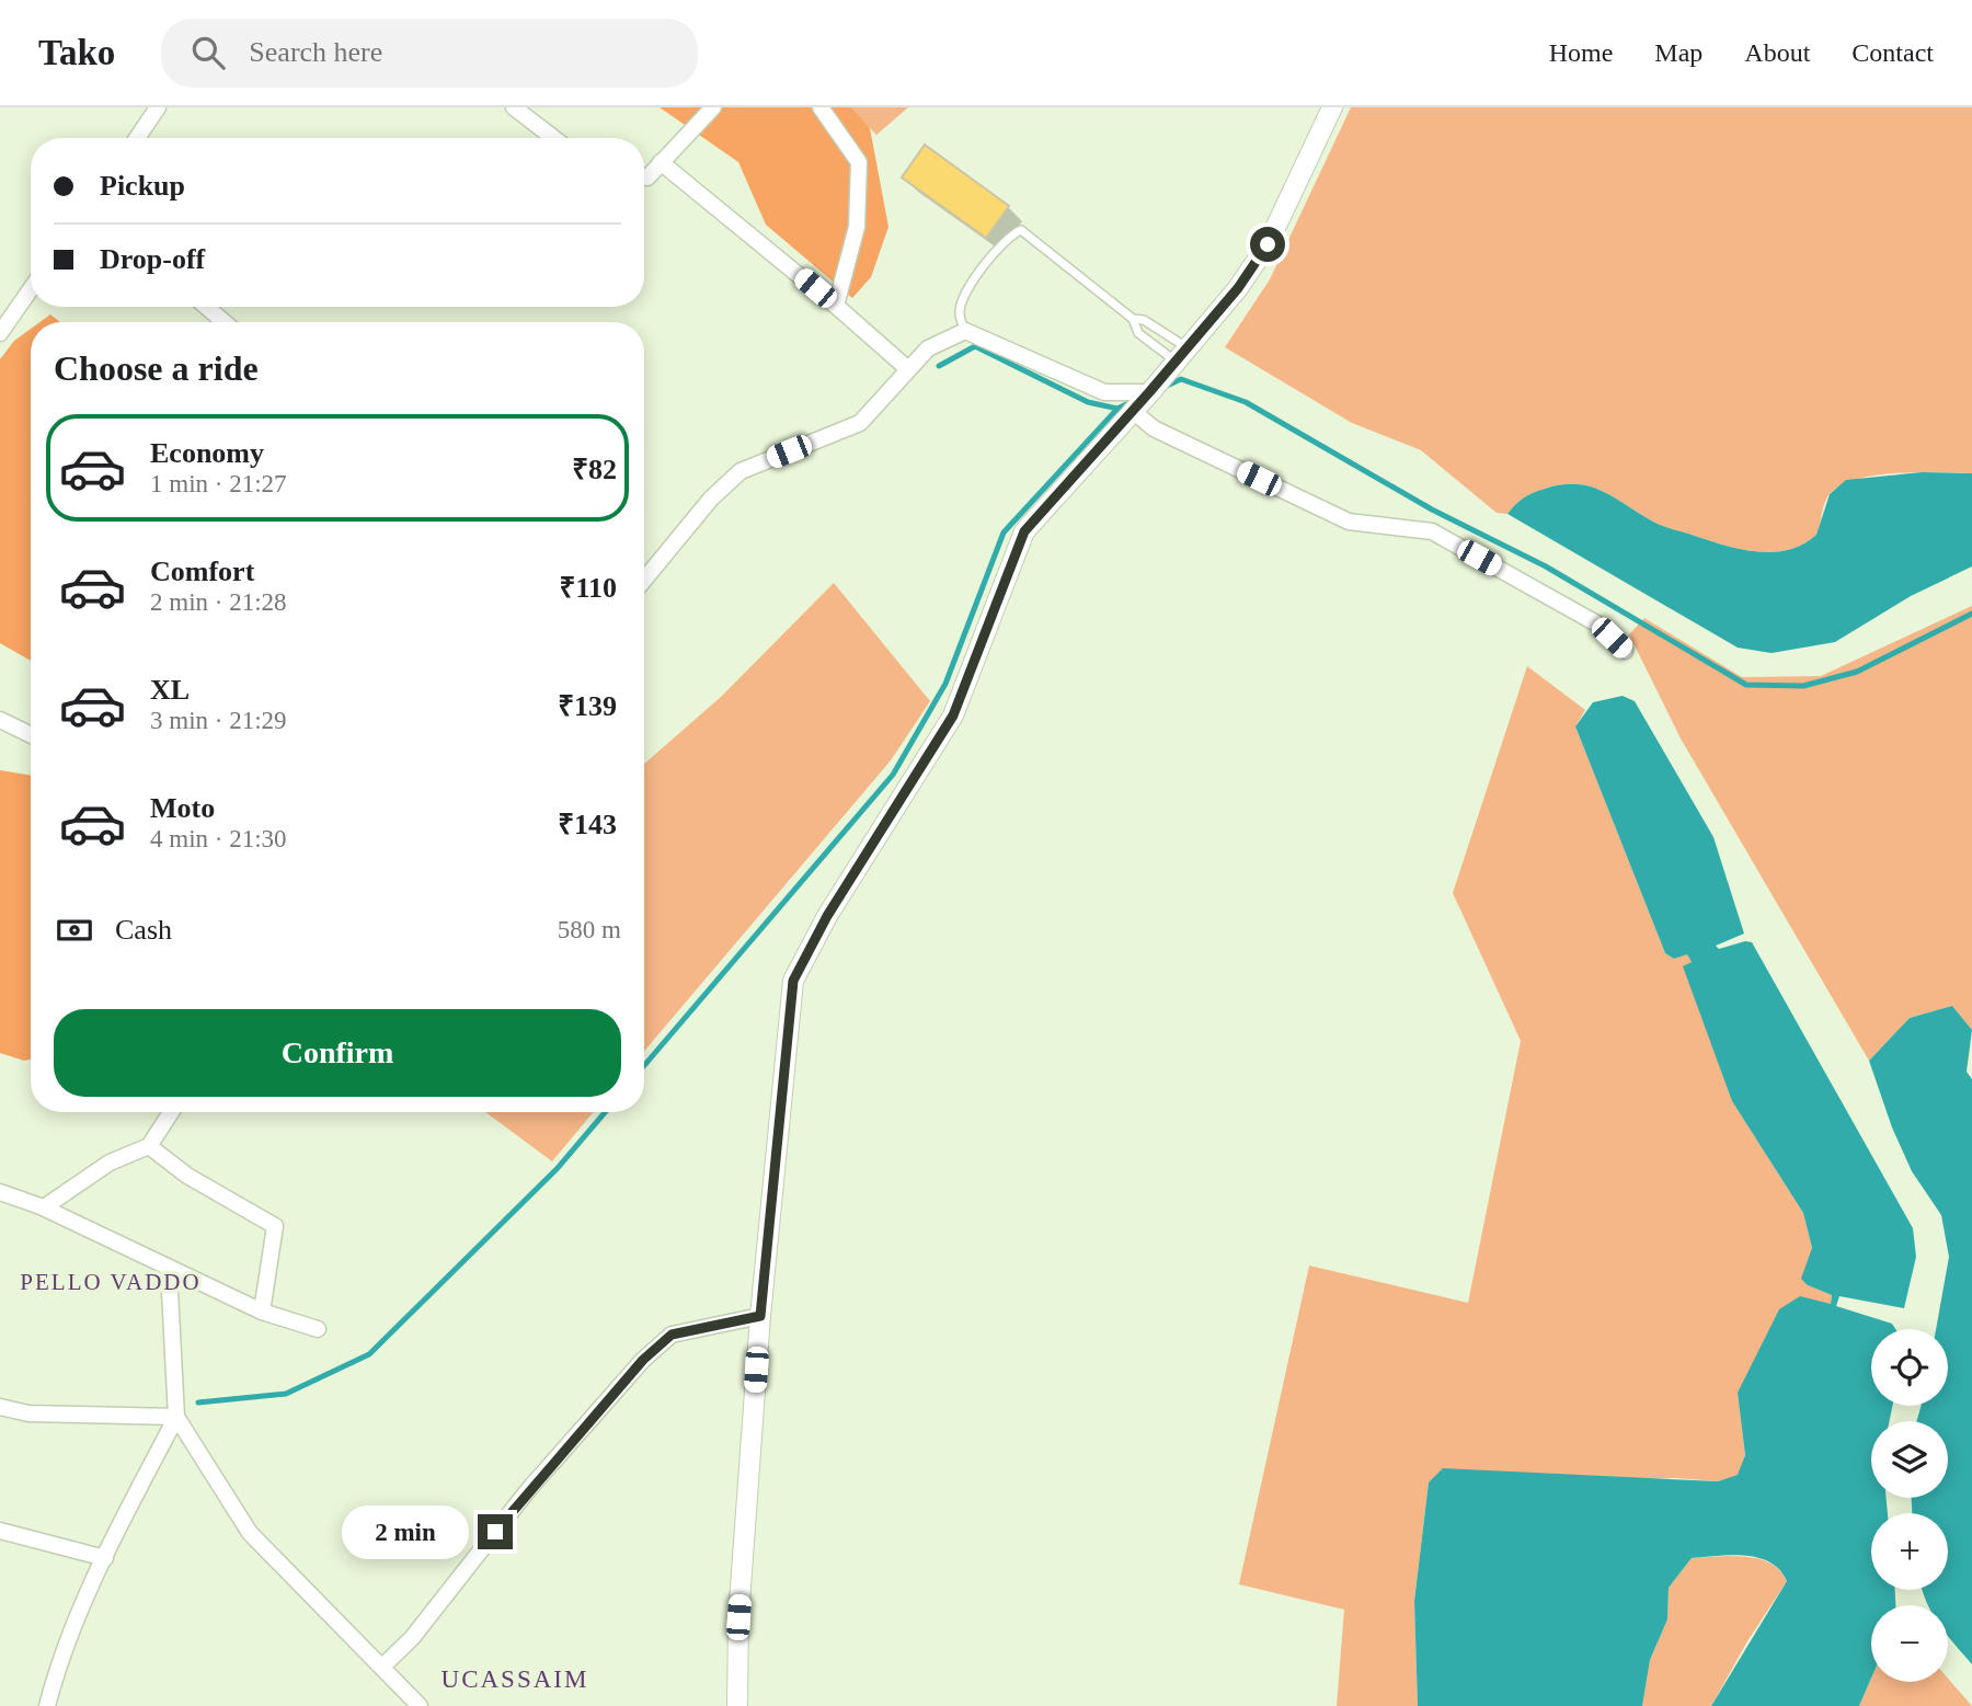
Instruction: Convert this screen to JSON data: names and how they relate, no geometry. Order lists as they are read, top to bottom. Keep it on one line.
{"districts":["PELLO VADDO","UCASSAIM"],"page":{"header":"Tako","search":"Search here","nav":["Home","Map","About","Contact"],"banner":["Pickup","Drop-off"],"heading":"Choose a ride","list":[{"name":"Economy","note":"1 min · 21:27","value":"₹82"},{"name":"Comfort","note":"2 min · 21:28","value":"₹110"},{"name":"XL","note":"3 min · 21:29","value":"₹139"},{"name":"Moto","note":"4 min · 21:30","value":"₹143"}],"pay":["Cash","580 m"],"buttons":"Confirm","map_buttons":["+","−"],"bubble":"2 min"}}
